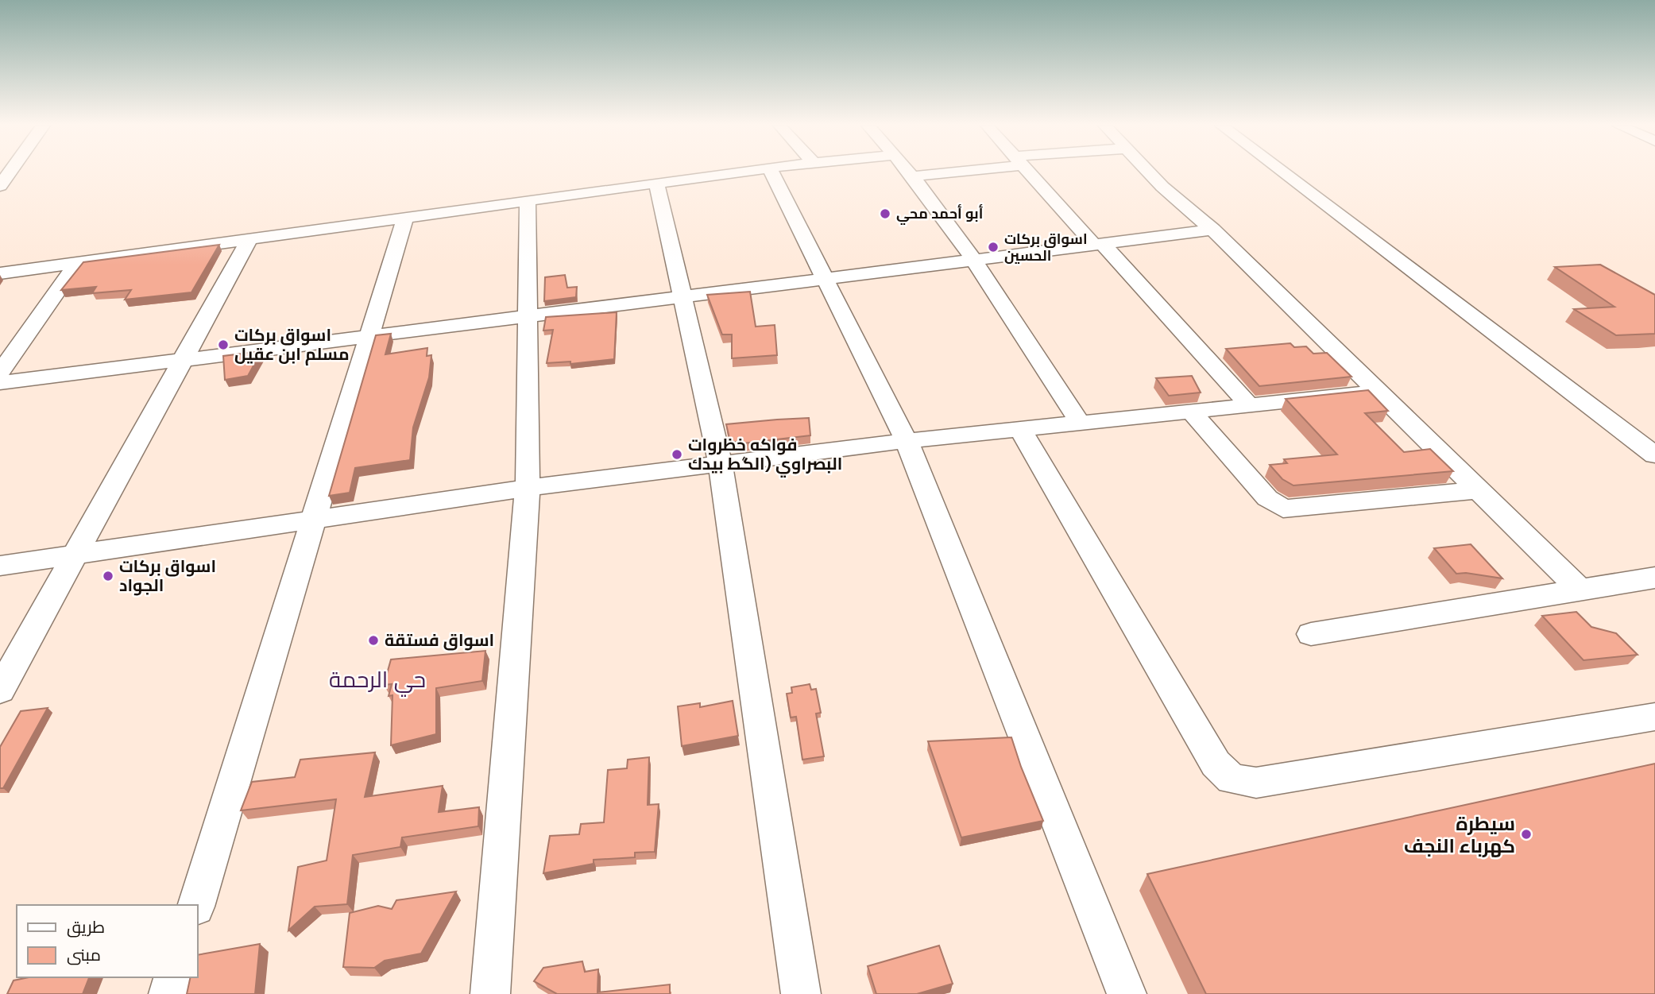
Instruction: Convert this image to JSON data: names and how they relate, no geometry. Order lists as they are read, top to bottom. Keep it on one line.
{"districts":["حي الرحمة"],"places":["أبو أحمد محي","اسواق بركات الحسين","اسواق بركات مسلم ابن عقيل","فواكه خظروات البصراوي (الگط بيدك","اسواق بركات الجواد","اسواق فستقة","سيطرة كهرباء النجف"],"legend":["طريق","مبنى"]}
